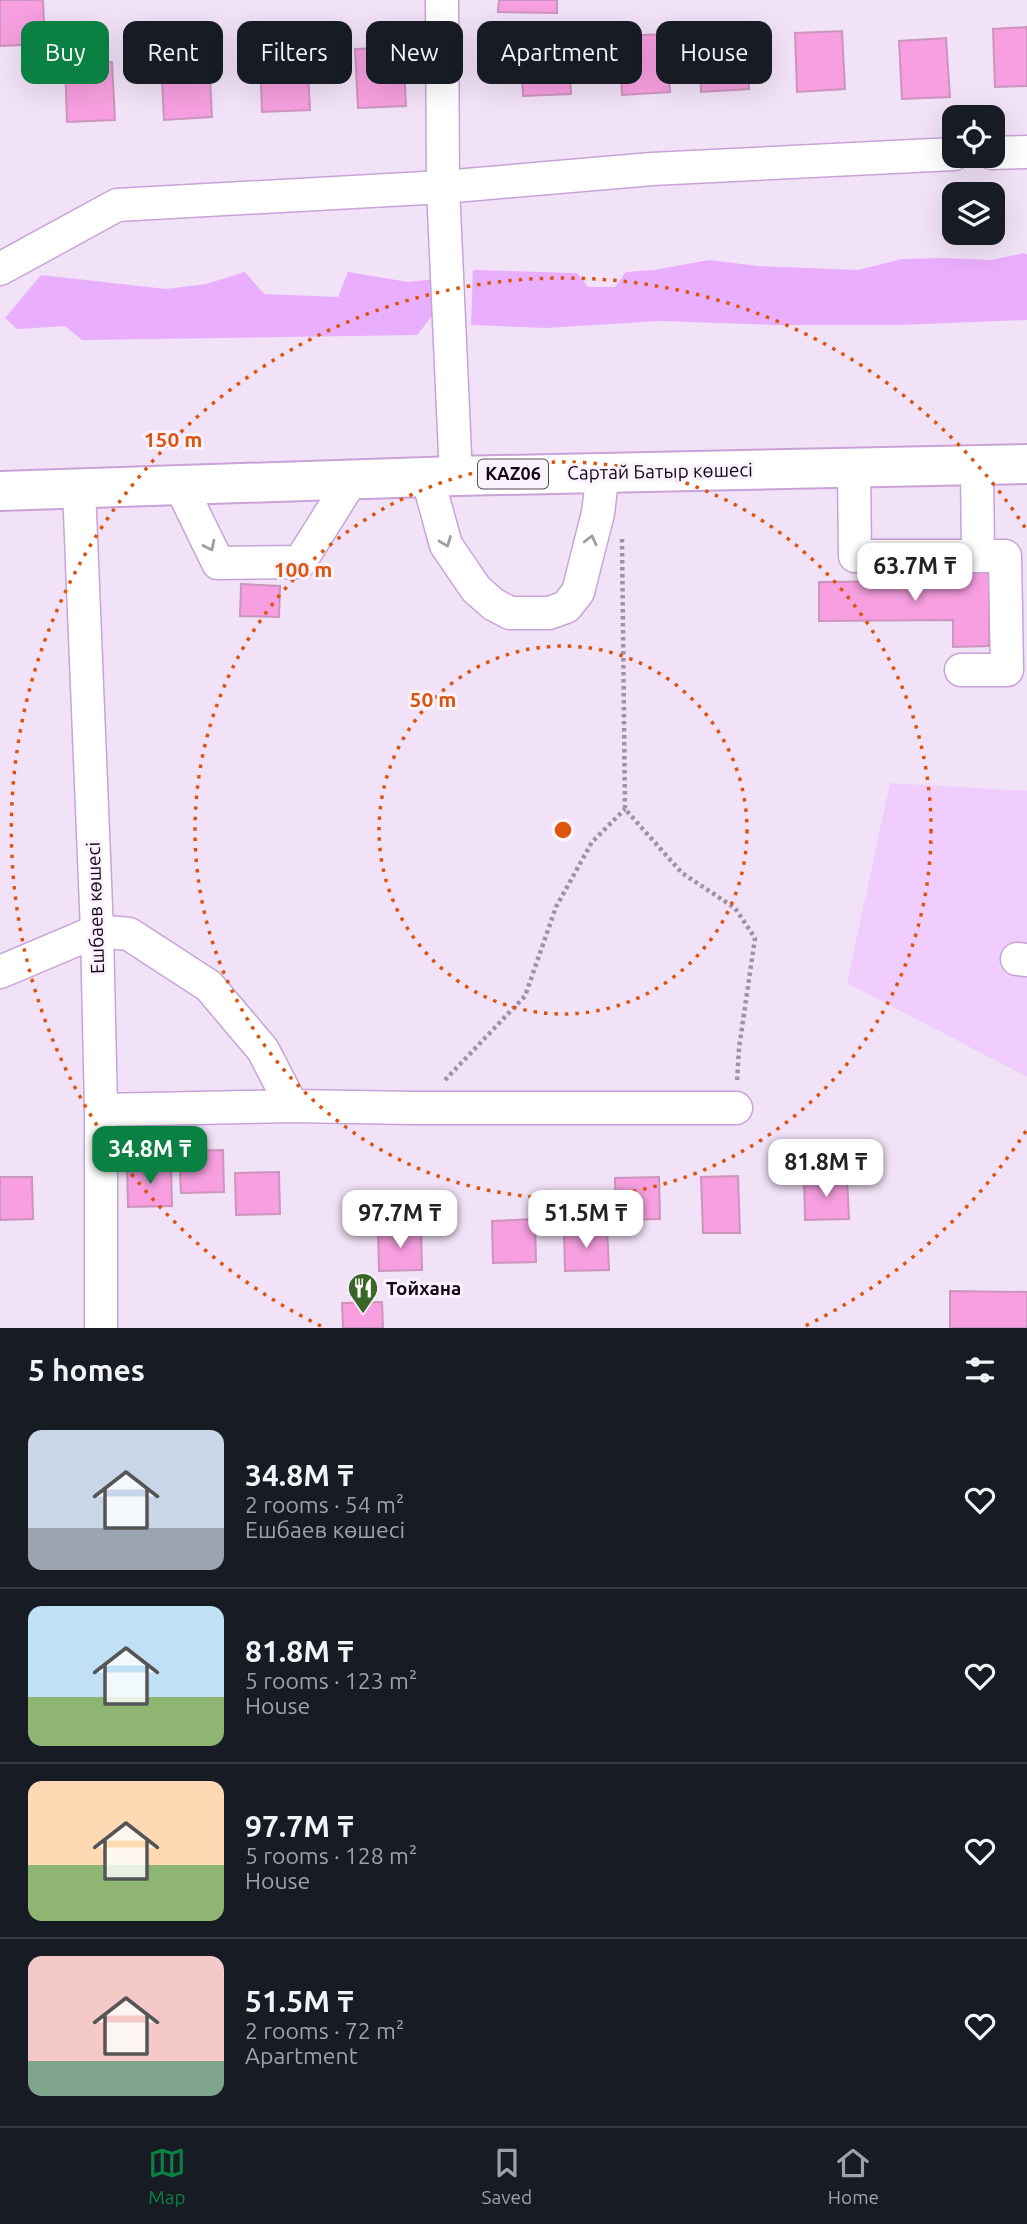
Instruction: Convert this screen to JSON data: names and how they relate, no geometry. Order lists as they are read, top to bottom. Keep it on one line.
{"streets":{"highway":["Сартай Батыр көшесі","KАZ06"],"street":["Ешбаев көшесі"]},"crossings":[["Сартай Батыр көшесі","Ешбаев көшесі"]],"places":{"restaurant":["Тойхана"]},"page":{"chip":["Buy","Rent","Filters","New","Apartment","House"],"price":["63.7M ₸","34.8M ₸","81.8M ₸","97.7M ₸","51.5M ₸"],"heading":"5 homes","list":[{"name":"34.8M ₸","note":"2 rooms · 54 m² · Ешбаев көшесі"},{"name":"81.8M ₸","note":"5 rooms · 123 m² · House"},{"name":"97.7M ₸","note":"5 rooms · 128 m² · House"},{"name":"51.5M ₸","note":"2 rooms · 72 m² · Apartment"}],"tabs":["Map","Saved","Home"]},"rings":["150 m","100 m","50 m"]}
